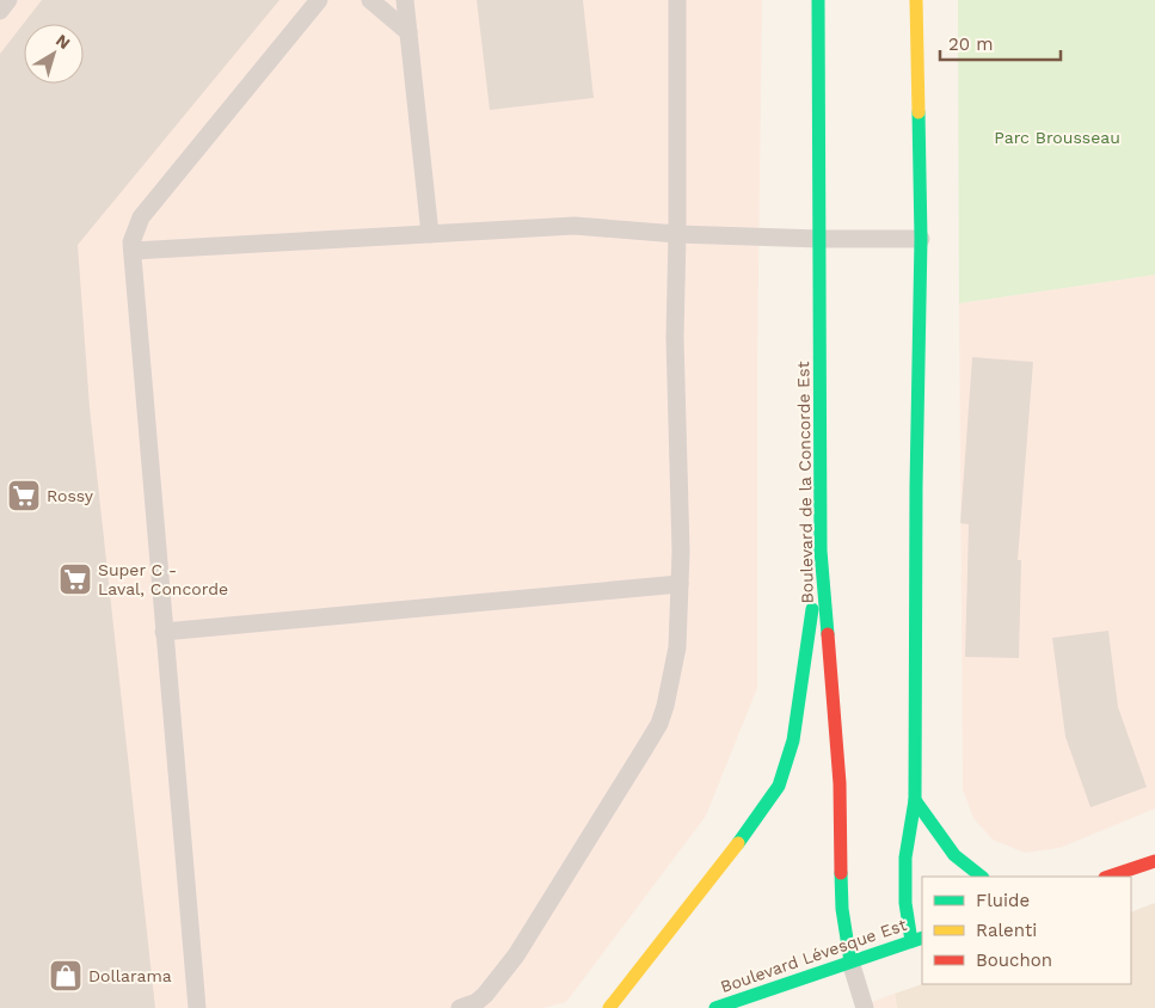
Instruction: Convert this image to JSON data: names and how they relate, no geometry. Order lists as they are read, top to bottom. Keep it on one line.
{"streets":{"street":["Boulevard de la Concorde Est","Boulevard Lévesque Est"]},"crossings":[["Boulevard de la Concorde Est","Boulevard Lévesque Est"]],"parks":["Parc Brousseau"],"places":{"supermarket":["Rossy","Super C - Laval, Concorde"],"shop":["Dollarama"]},"legend":["Fluide","Ralenti","Bouchon"],"scale_bar":"20 m","north":"top right"}
